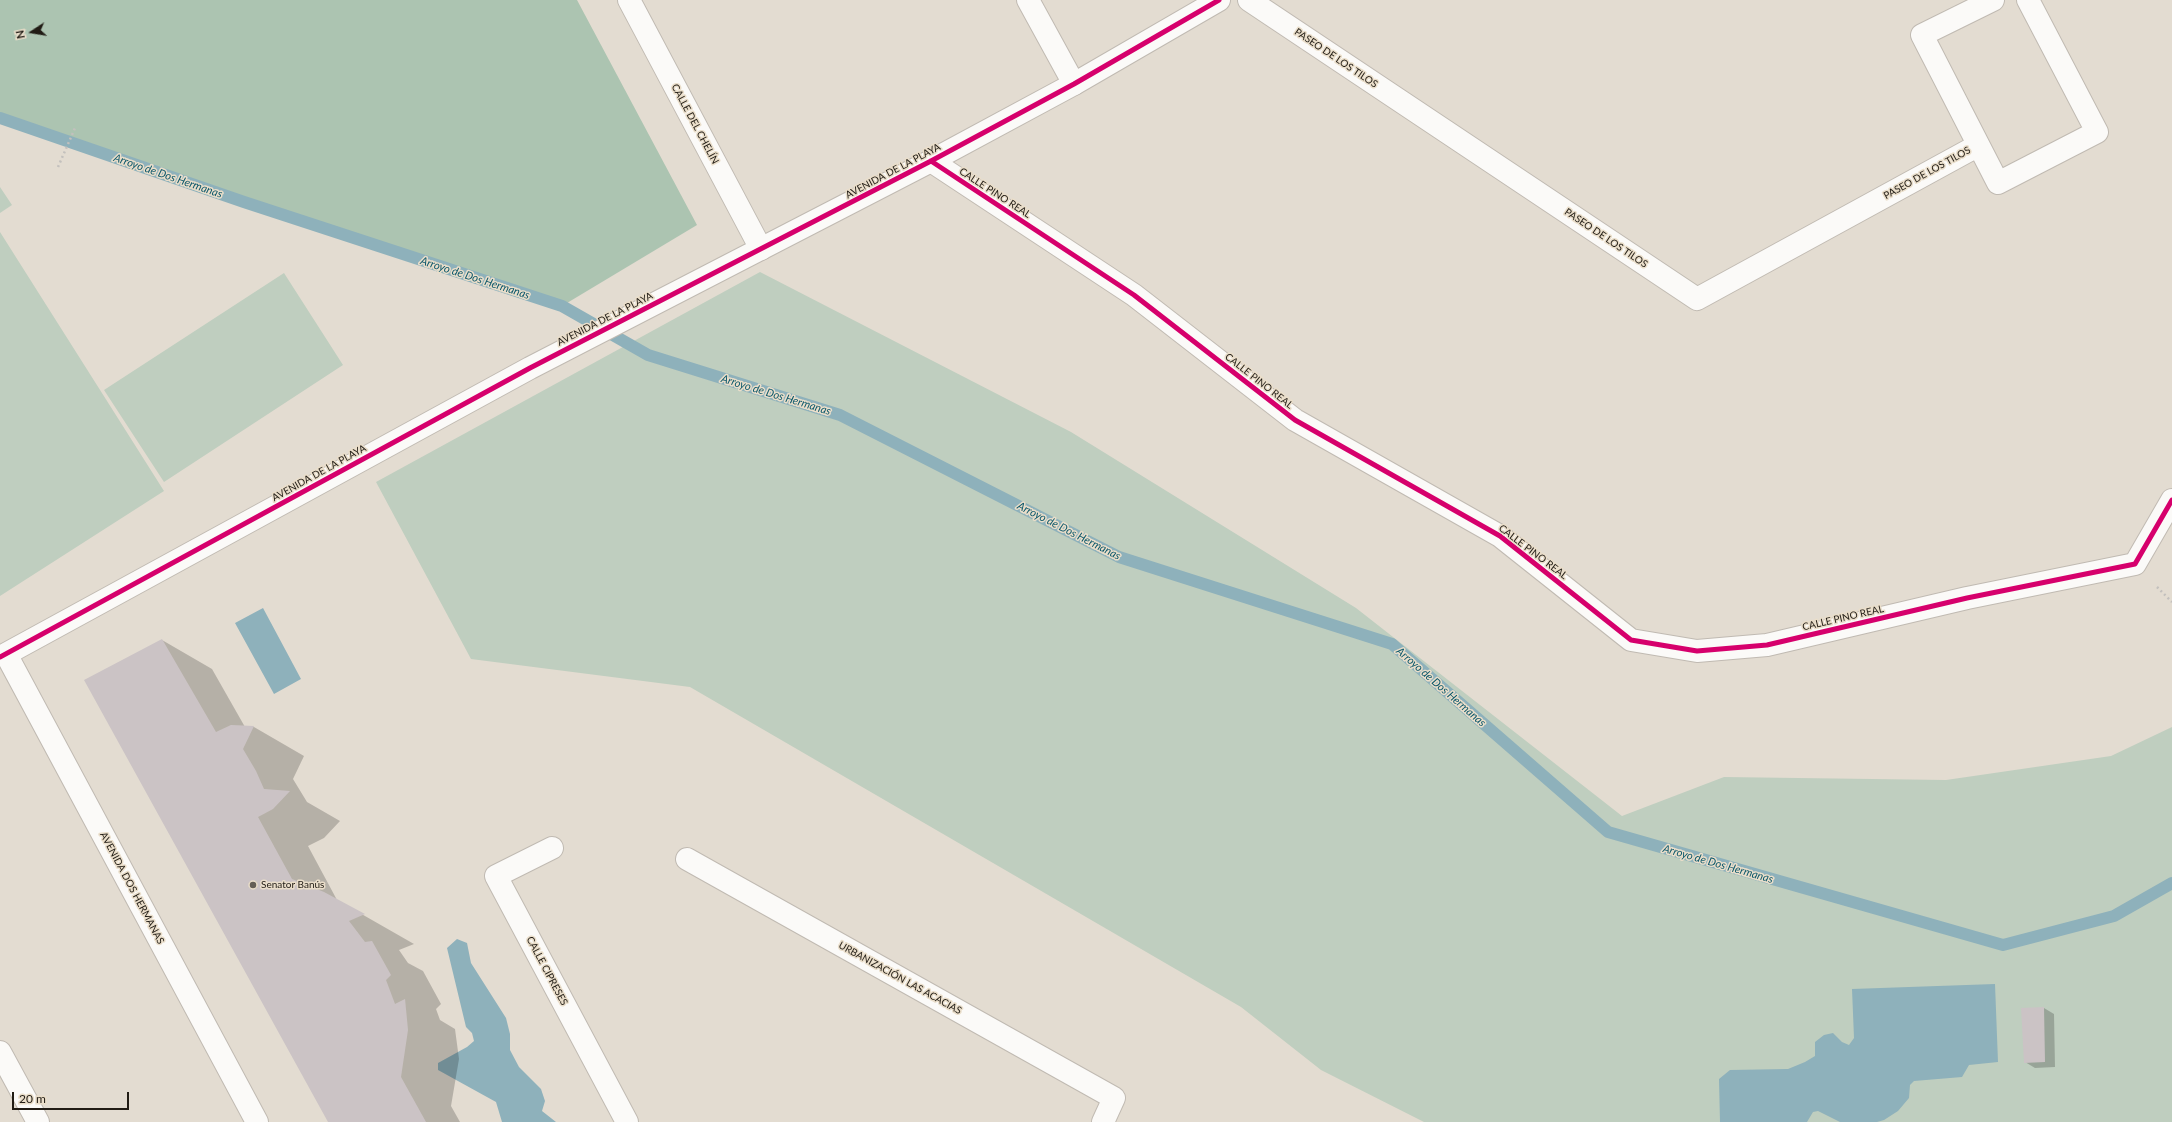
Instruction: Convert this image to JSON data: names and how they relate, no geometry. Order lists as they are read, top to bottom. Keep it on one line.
{"streets":{"main road":["PASEO DE LOS TILOS","CALLE DEL CHELÍN","AVENIDA DE LA PLAYA","CALLE PINO REAL","AVENIDA DOS HERMANAS","CALLE CIPRESES","URBANIZACIÓN LAS ACACIAS"]},"crossings":[["CALLE DEL CHELÍN","AVENIDA DE LA PLAYA"],["AVENIDA DE LA PLAYA","CALLE PINO REAL"],["AVENIDA DE LA PLAYA","AVENIDA DOS HERMANAS"]],"water":["Arroyo de Dos Hermanas"],"places":["Senator Banús"],"scale_bar":"20 m","north":"left"}
